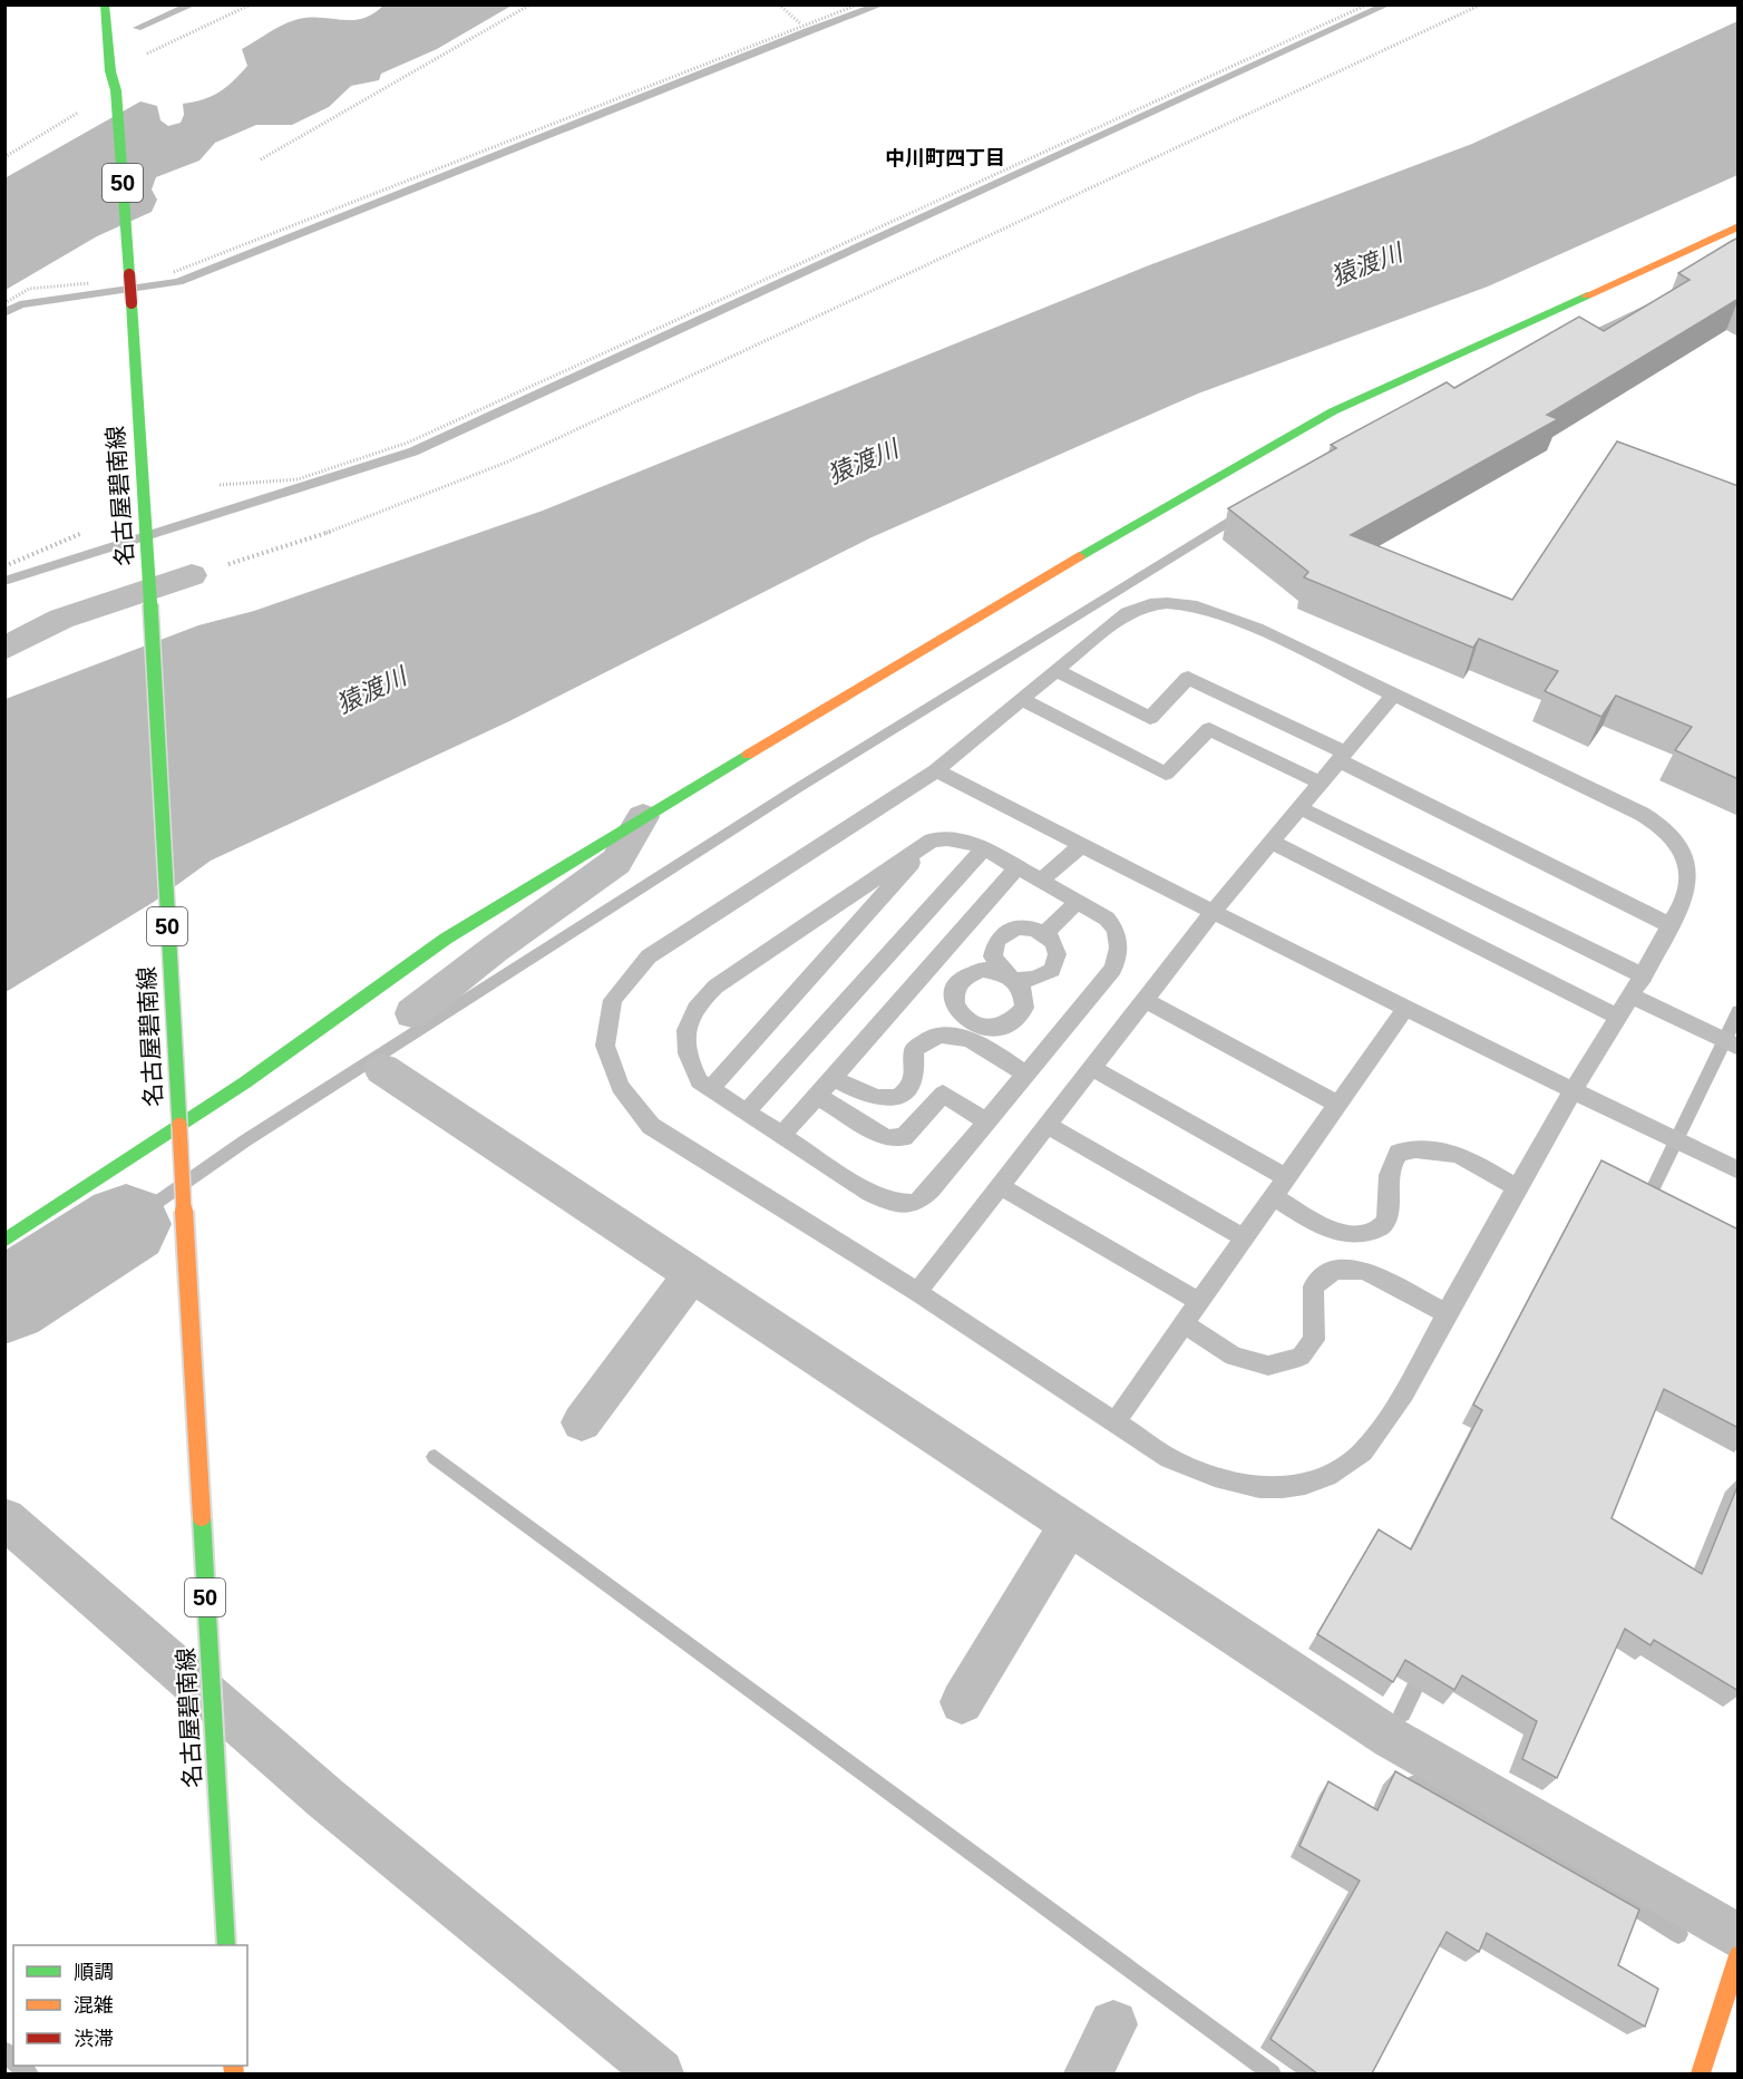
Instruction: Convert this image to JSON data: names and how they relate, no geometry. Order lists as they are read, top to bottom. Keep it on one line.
{"streets":{"main road":["50","名古屋碧南線"]},"districts":["中川町四丁目"],"water":["猿渡川"],"legend":["順調","混雑","渋滞"]}
